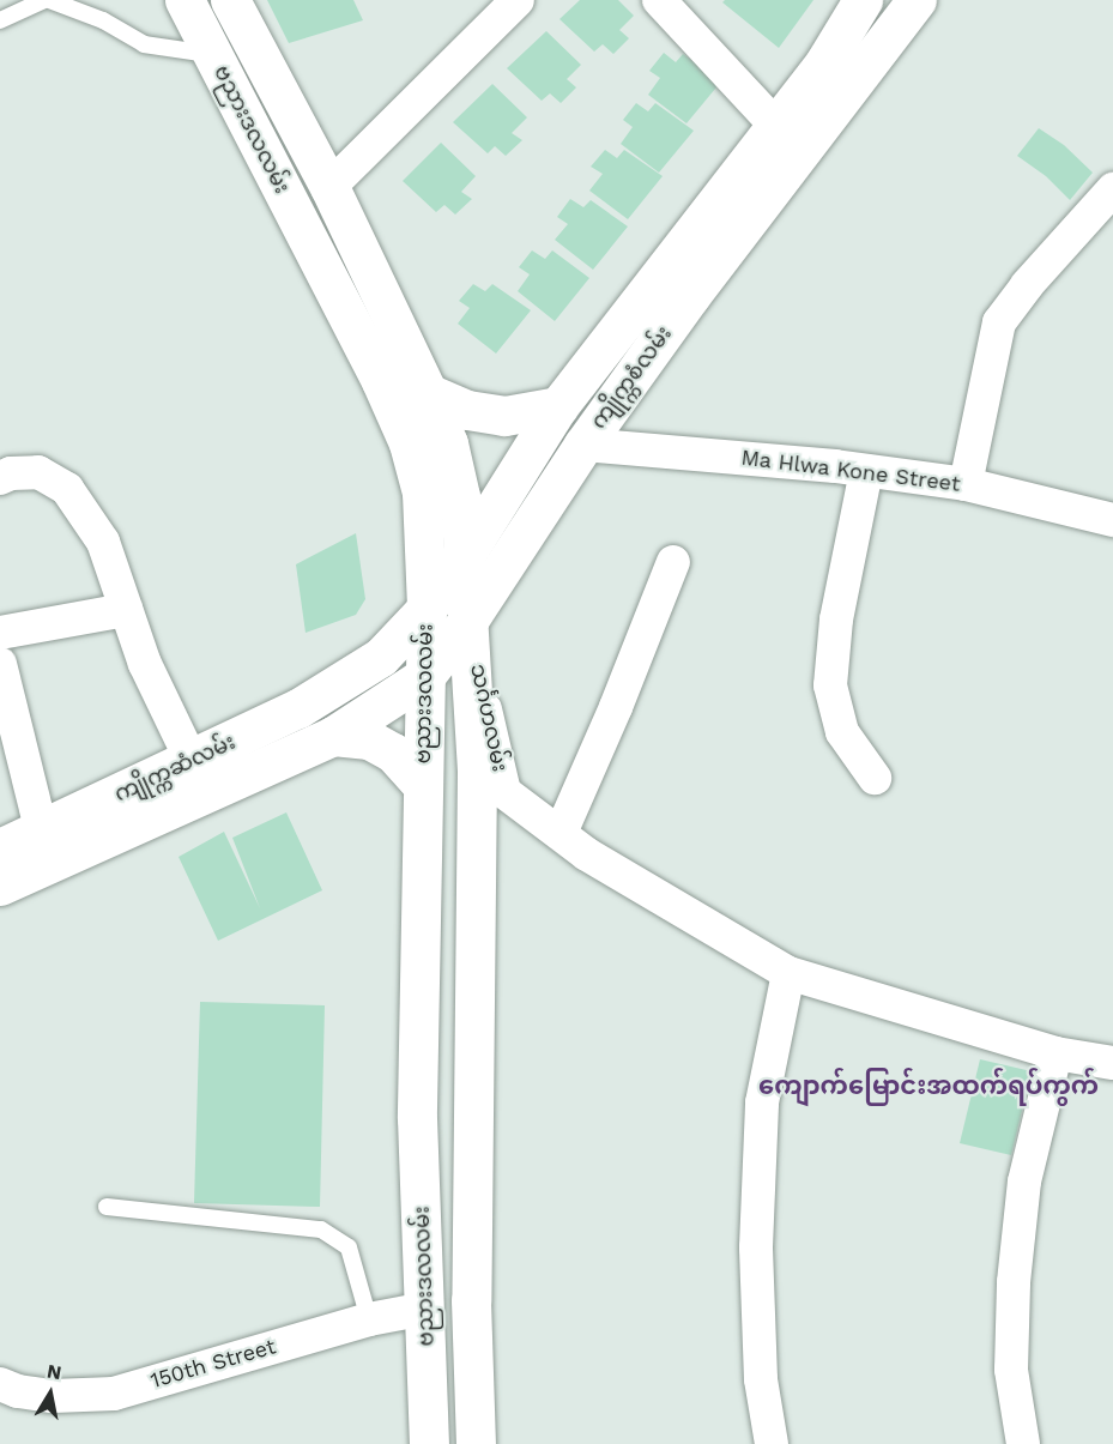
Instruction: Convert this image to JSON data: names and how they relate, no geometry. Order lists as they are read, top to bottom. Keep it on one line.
{"streets":{"main road":["ဗညားဒလလမ်း","ကျိုက္ကစံလမ်း","ကျိုက္ကဆံလမ်း"],"street":["Ma Hlwa Kone Street","သင်္ဂဟလမ်း","150th Street"]},"crossings":[["ဗညားဒလလမ်း","ကျိုက္ကစံလမ်း"],["ဗညားဒလလမ်း","သင်္ဂဟလမ်း"],["ဗညားဒလလမ်း","150th Street"],["ကျိုက္ကစံလမ်း","Ma Hlwa Kone Street"],["ကျိုက္ကစံလမ်း","သင်္ဂဟလမ်း"],["ကျိုက္ကစံလမ်း","ကျိုက္ကဆံလမ်း"]],"districts":["ကျောက်မြောင်းအထက်ရပ်ကွက်"],"north":"top"}
